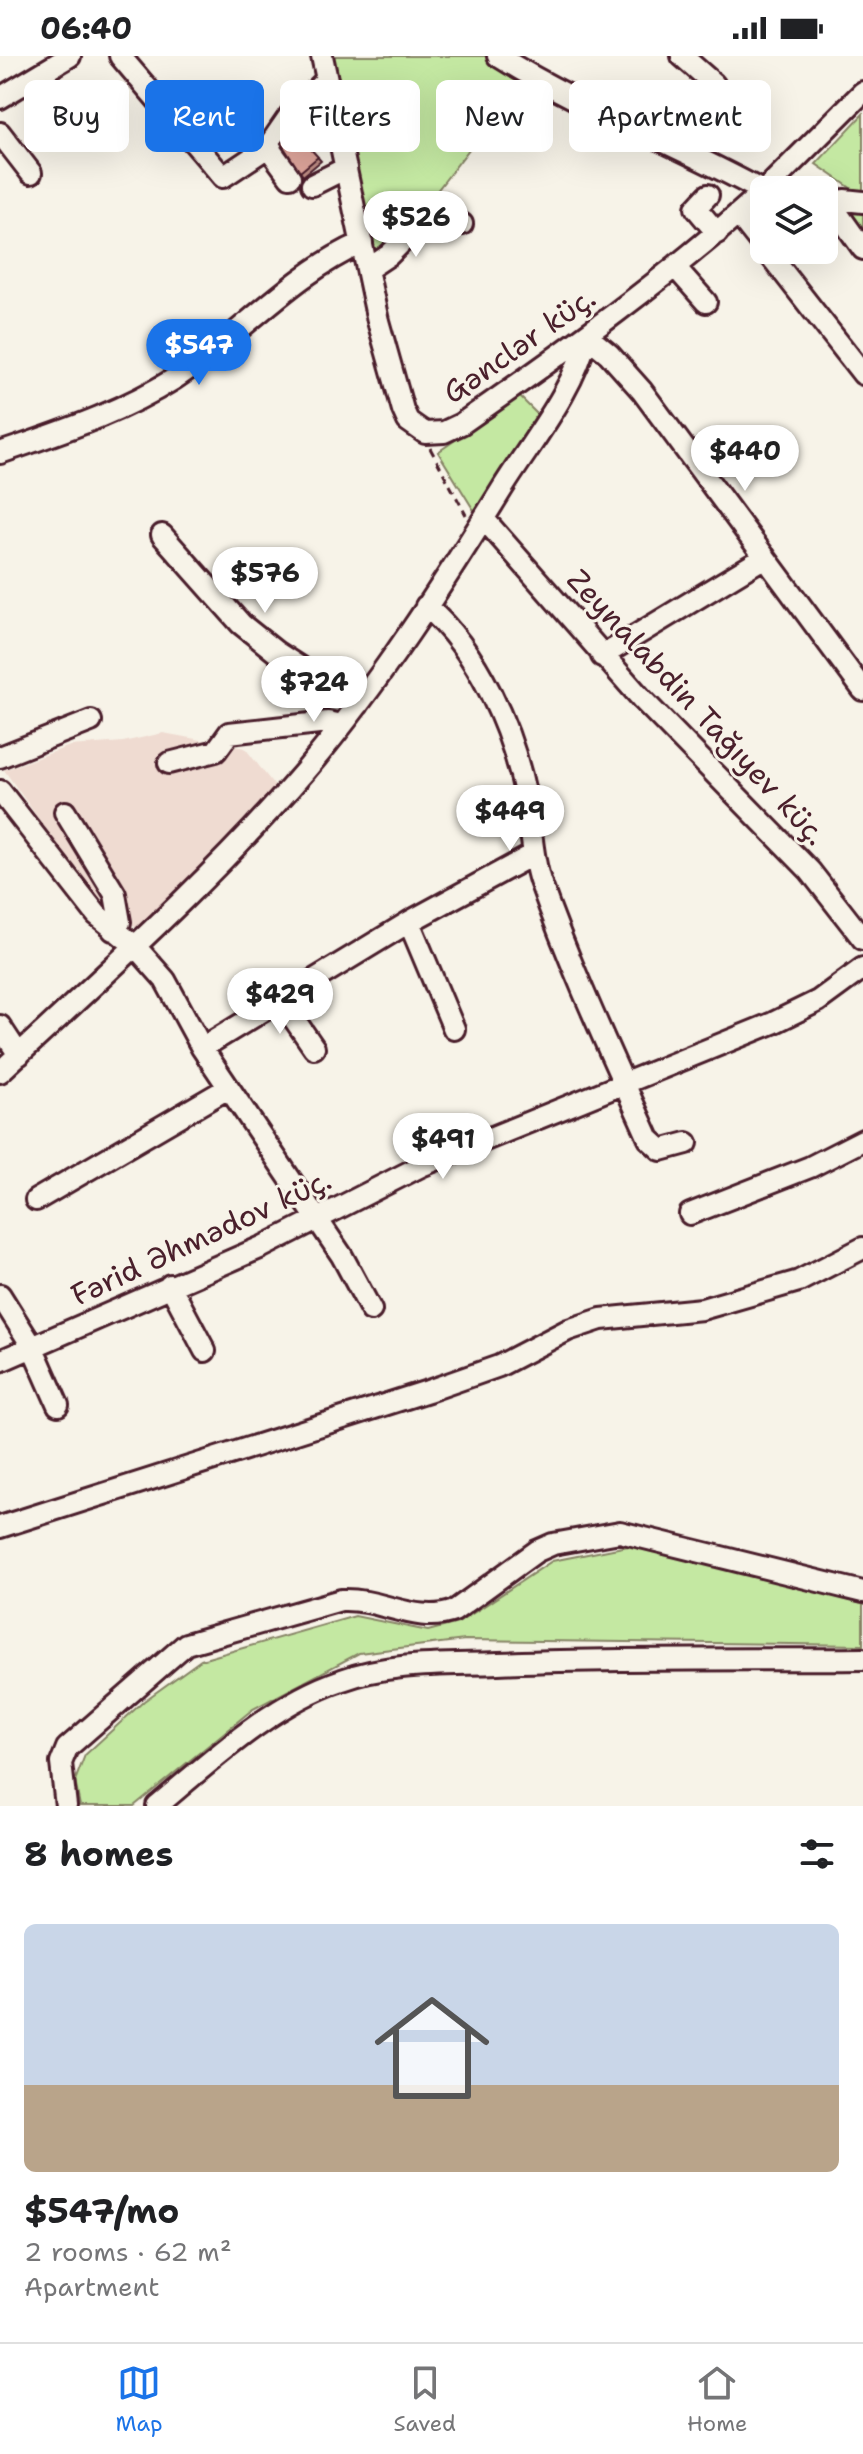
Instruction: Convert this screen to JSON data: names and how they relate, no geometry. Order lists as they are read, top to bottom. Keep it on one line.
{"streets":{"street":["Gənclər küç.","Zeynalabdin Tağıyev küç.","Fərid Əhmədov küç."]},"page":{"status":"06:40","chip":["Buy","Rent","Filters","New","Apartment"],"price":["$526","$547","$440","$576","$724","$449","$429","$491"],"heading":"8 homes","list":[{"name":"$547/mo","note":"2 rooms · 62 m² · Apartment"}],"tabs":["Map","Saved","Home"]}}
